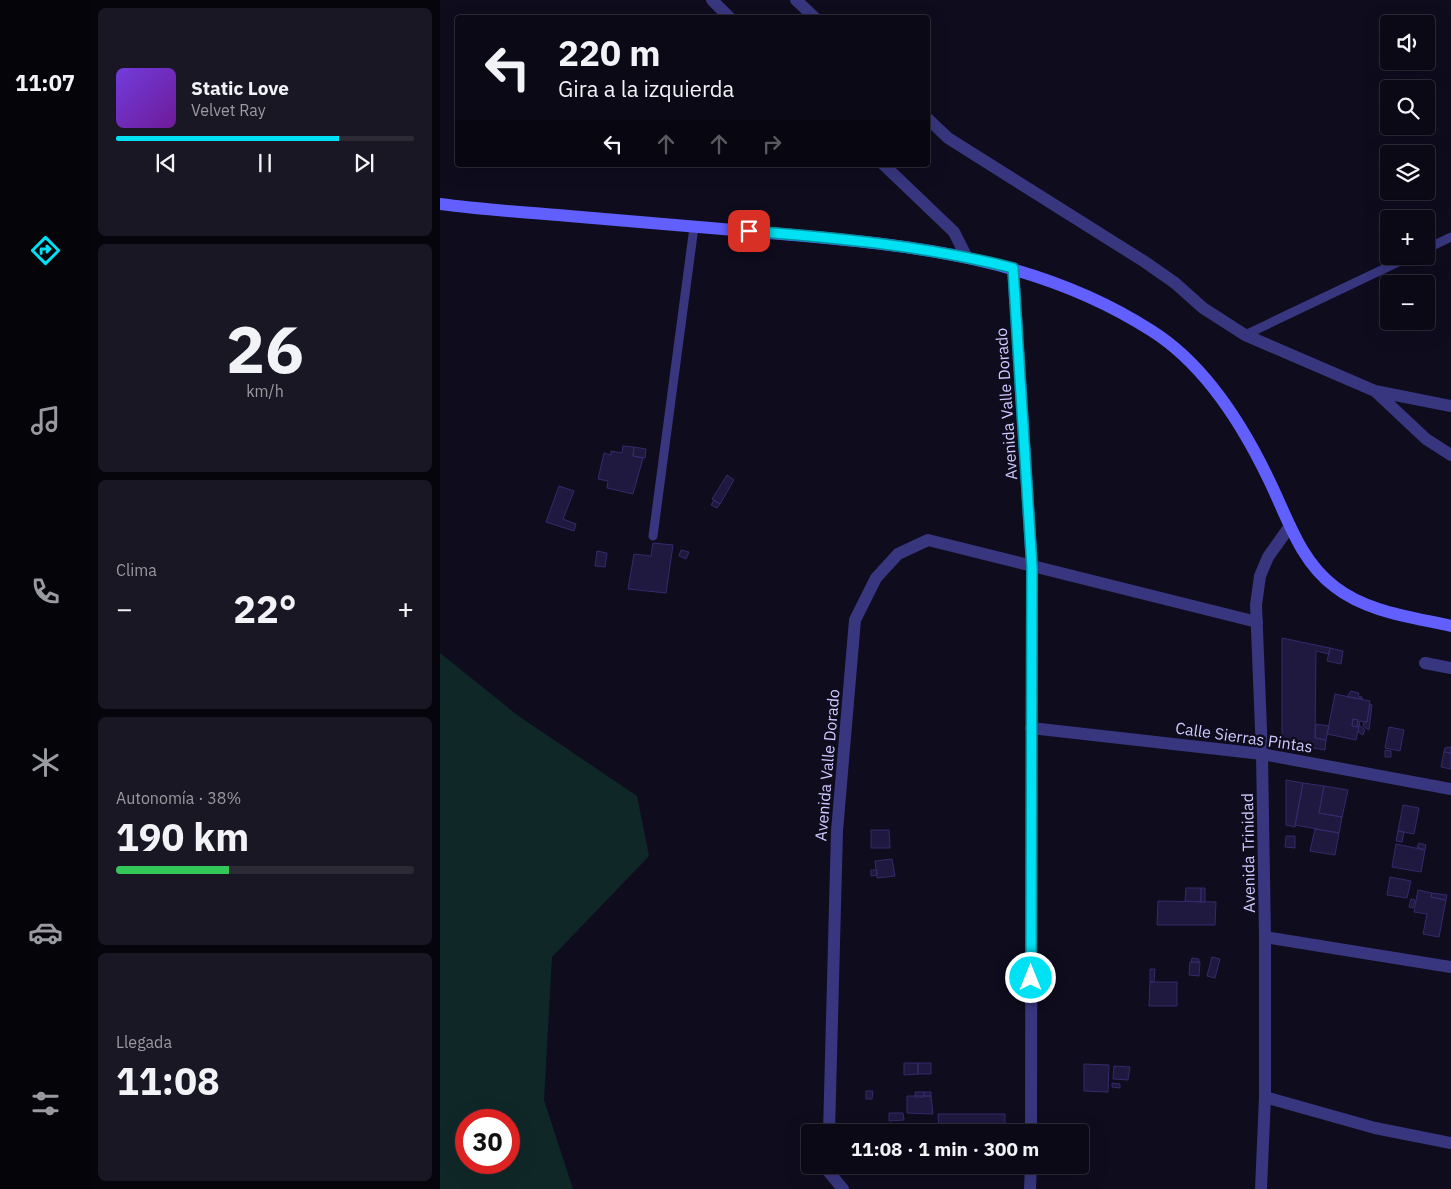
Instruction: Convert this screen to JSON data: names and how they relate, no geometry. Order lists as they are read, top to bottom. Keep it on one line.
{"streets":{"street":["Avenida Valle Dorado","Calle Sierras Pintas","Avenida Trinidad"]},"crossings":[["Avenida Valle Dorado","Calle Sierras Pintas"],["Calle Sierras Pintas","Avenida Trinidad"]],"page":{"tabs":"11:07","map_buttons":["+","−"],"turn":["220 m","Gira a la izquierda"],"song":["Static Love","Velvet Ray"],"tile":[["26","km/h"],"Clima",["Autonomía · 38%","190 km"],["Llegada","11:08"]],"heat":["−","22°","+"],"limit":"30","trip":"11:08 · 1 min · 300 m"}}
